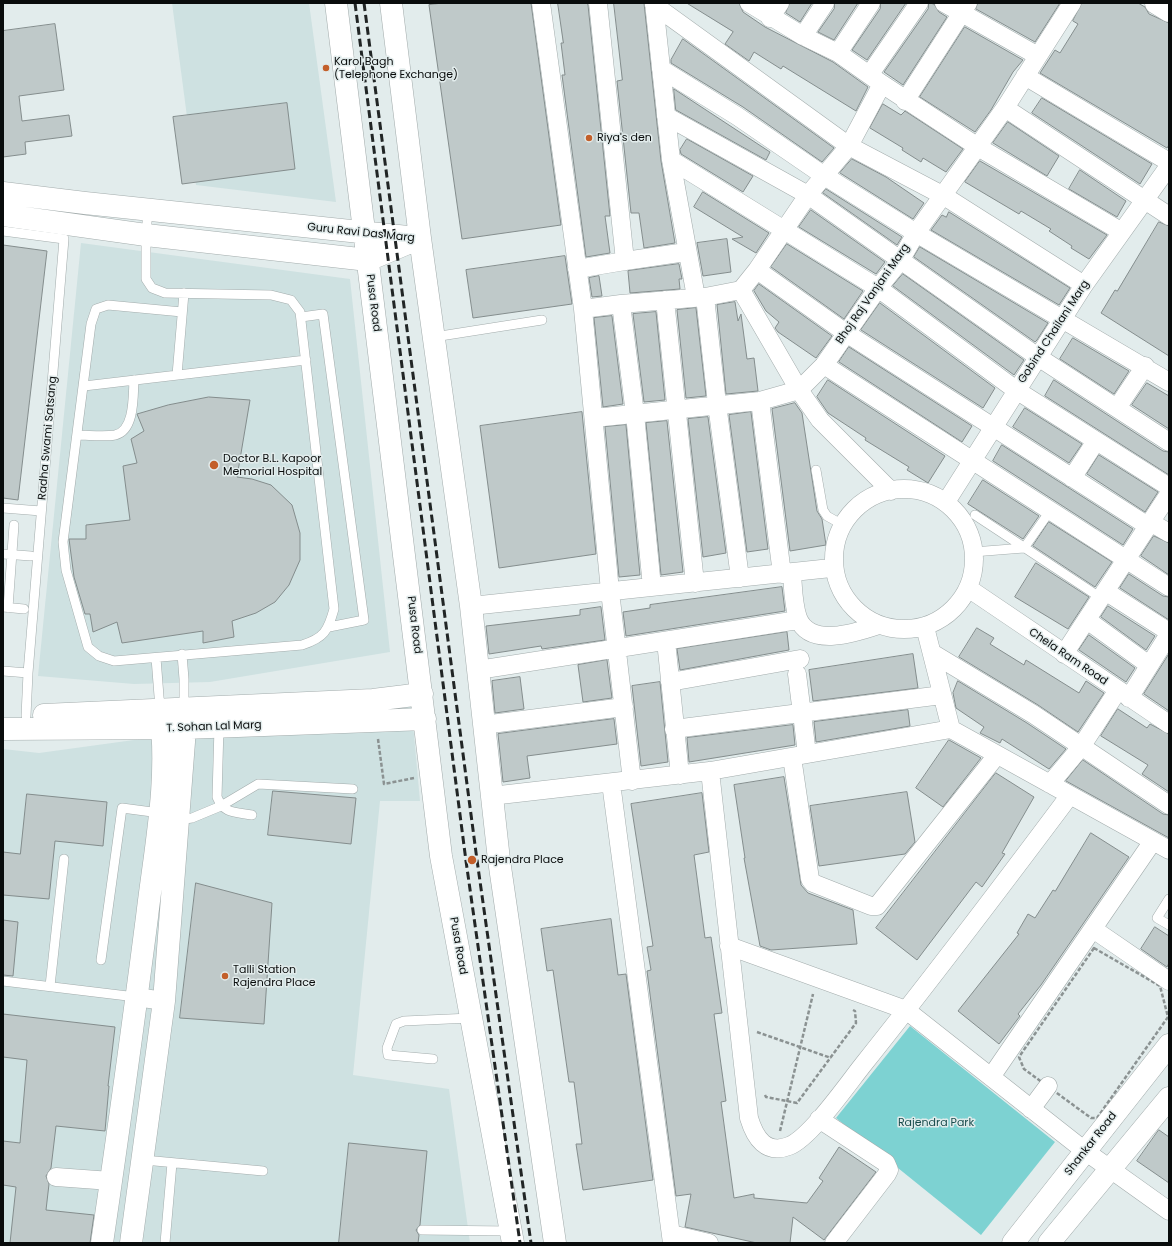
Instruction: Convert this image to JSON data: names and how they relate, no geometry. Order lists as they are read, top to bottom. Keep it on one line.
{"streets":{"main road":["Guru Ravi Das Marg","Pusa Road","T. Sohan Lal Marg","Shankar Road"],"street":["Bhoj Raj Vanjani Marg","Gobind Chailani Marg","Chela Ram Road"],"lane":["Radha Swami Satsang"]},"crossings":[["Guru Ravi Das Marg","Pusa Road"],["Guru Ravi Das Marg","Radha Swami Satsang"],["Pusa Road","T. Sohan Lal Marg"],["Gobind Chailani Marg","Chela Ram Road"],["Radha Swami Satsang","T. Sohan Lal Marg"]],"parks":["Rajendra Park"],"places":["Karol Bagh (Telephone Exchange)","Riya's den","Doctor B.L. Kapoor Memorial Hospital","Rajendra Place","Talli Station Rajendra Place"]}
